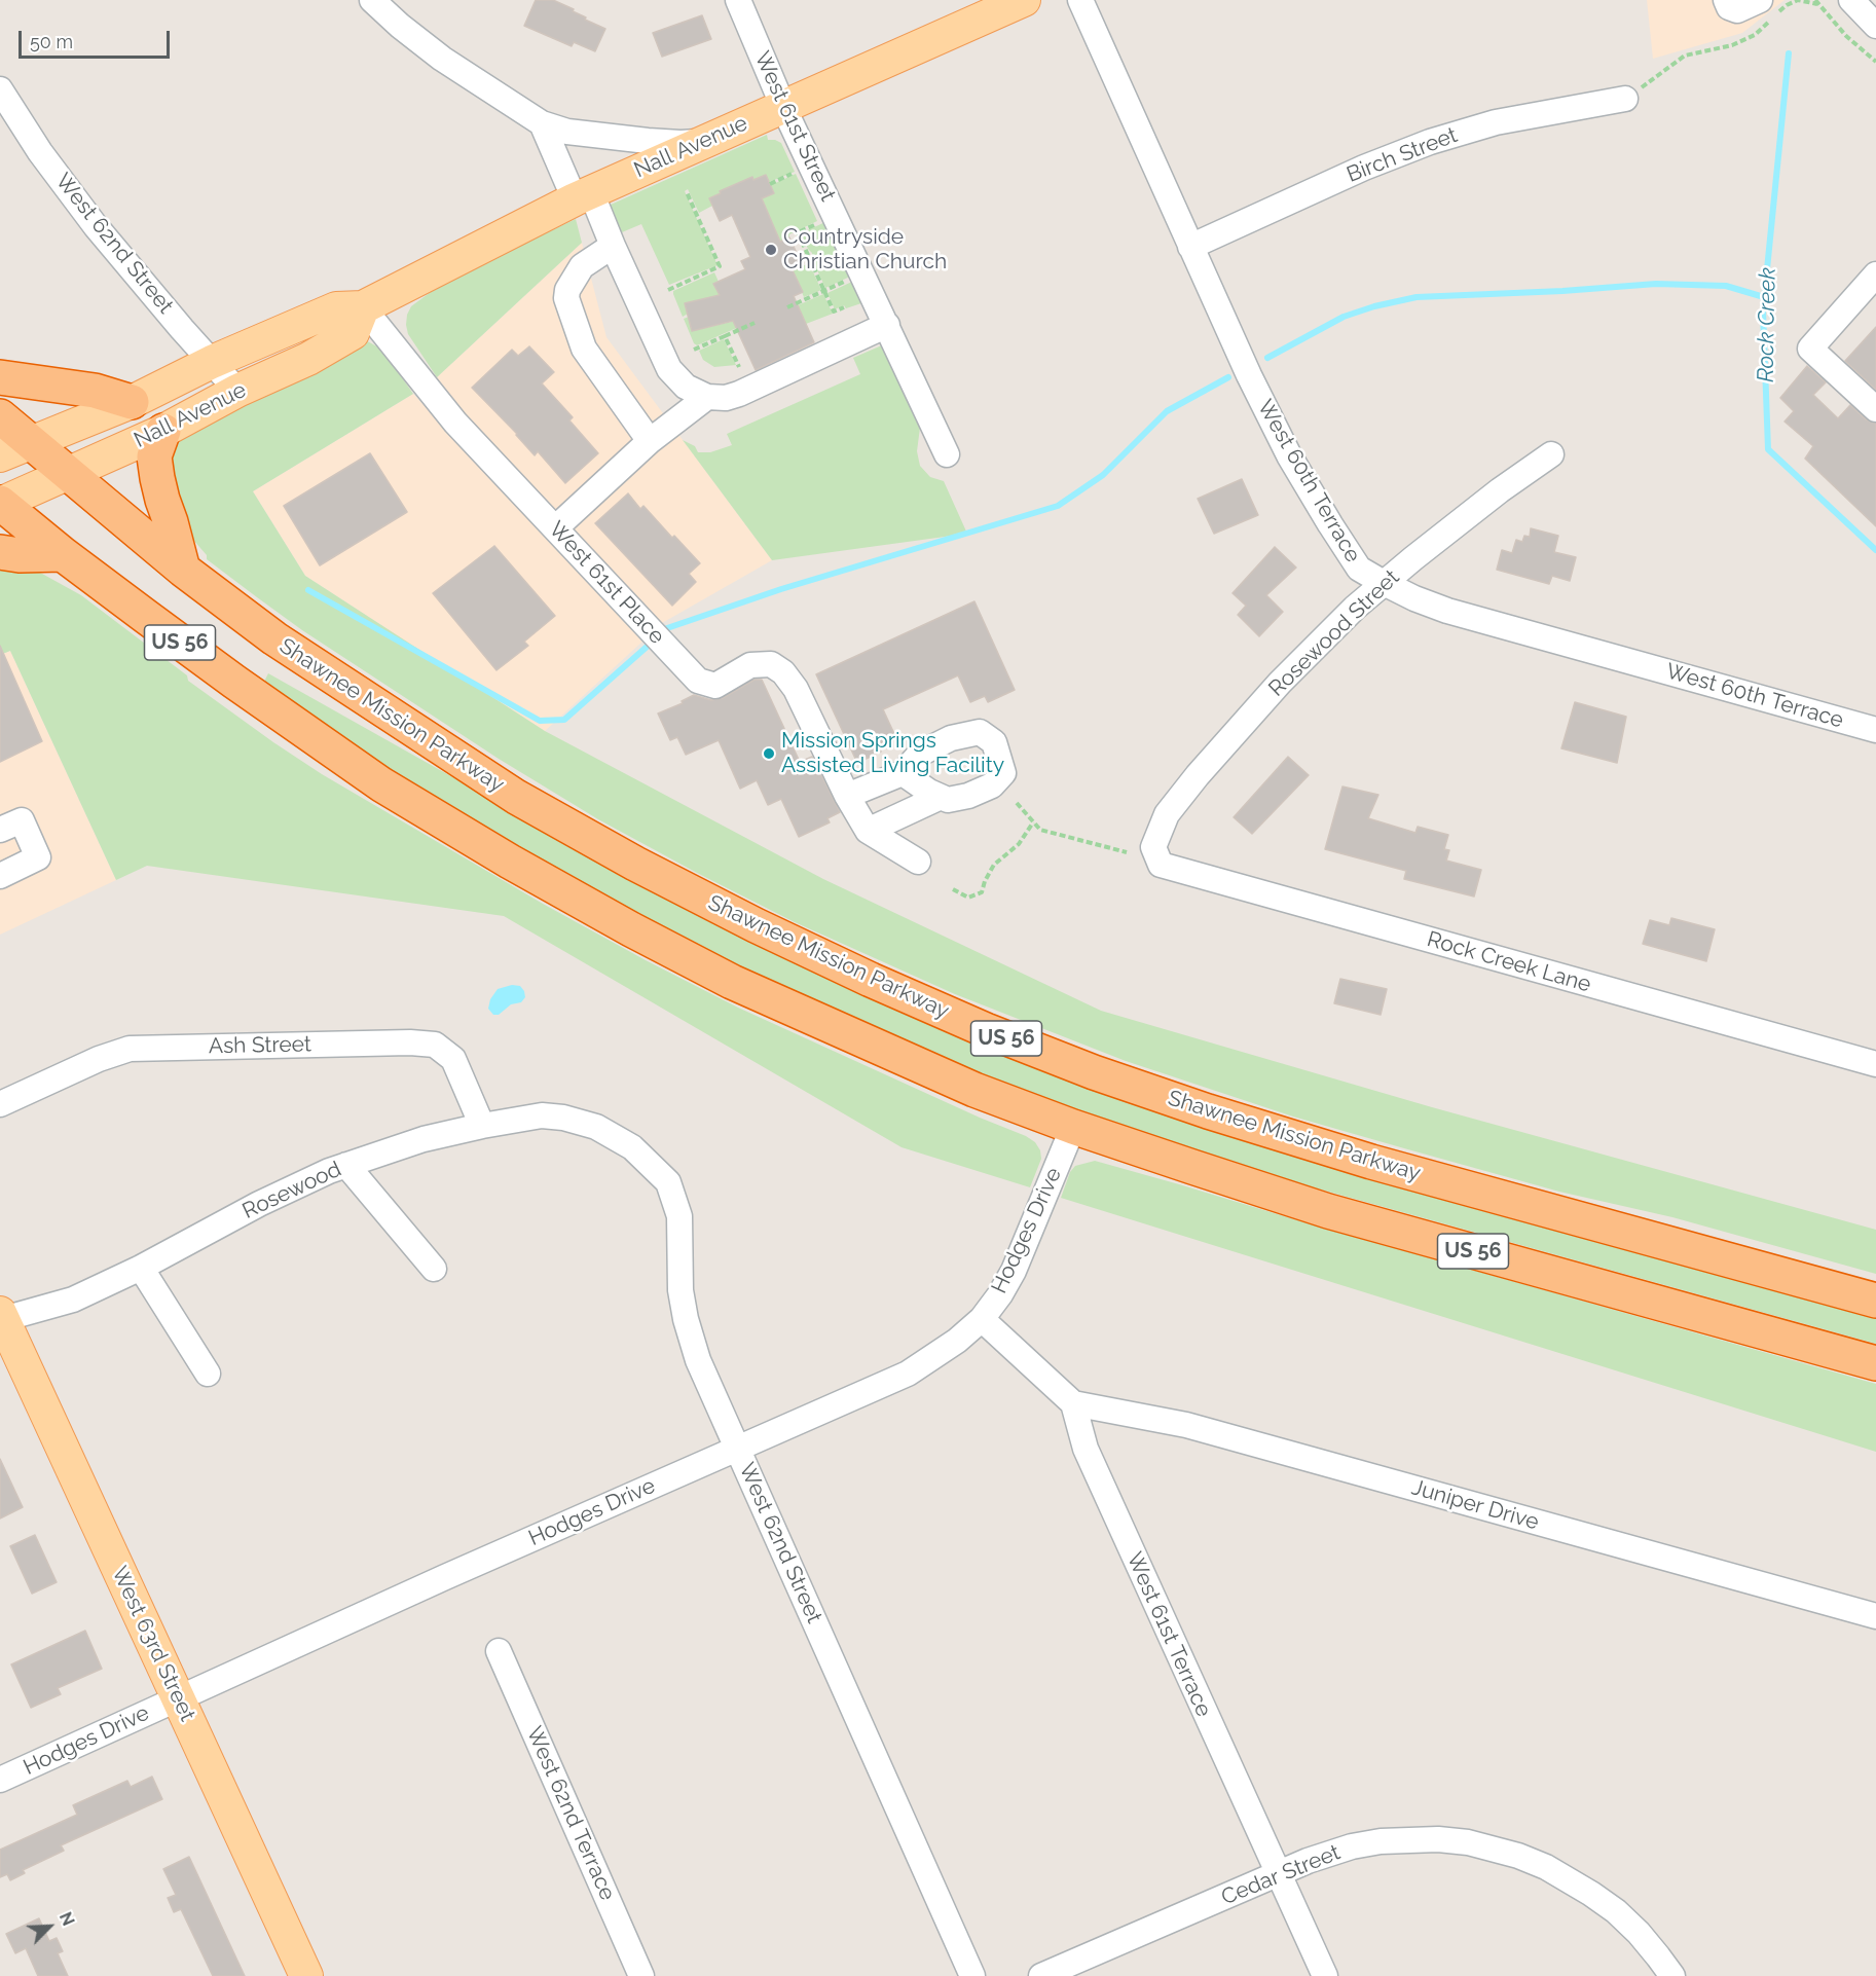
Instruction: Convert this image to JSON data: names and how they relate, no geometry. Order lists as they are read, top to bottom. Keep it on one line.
{"streets":{"highway":["US 56","Shawnee Mission Parkway"],"main road":["Nall Avenue","West 63rd Street"],"street":["West 61st Street","Birch Street","West 62nd Street","West 60th Terrace","West 61st Place","Rosewood Street","Rock Creek Lane","Ash Street","Rosewood","Hodges Drive","Juniper Drive","West 61st Terrace","West 62nd Terrace","Cedar Street"]},"crossings":[["West 61st Street","Nall Avenue"],["Nall Avenue","West 62nd Street"],["Nall Avenue","West 61st Place"],["Nall Avenue","US 56"],["Nall Avenue","Shawnee Mission Parkway"],["Birch Street","West 60th Terrace"],["West 62nd Street","Rosewood"],["West 62nd Street","Hodges Drive"],["West 60th Terrace","Rosewood Street"],["Rosewood Street","Rock Creek Lane"],["US 56","Hodges Drive"],["Ash Street","Rosewood"],["Rosewood","West 63rd Street"],["Hodges Drive","West 63rd Street"],["Juniper Drive","West 61st Terrace"],["West 61st Terrace","Cedar Street"]],"water":["Rock Creek"],"places":["Countryside Christian Church","Mission Springs Assisted Living Facility"],"scale_bar":"50 m","north":"top right"}
